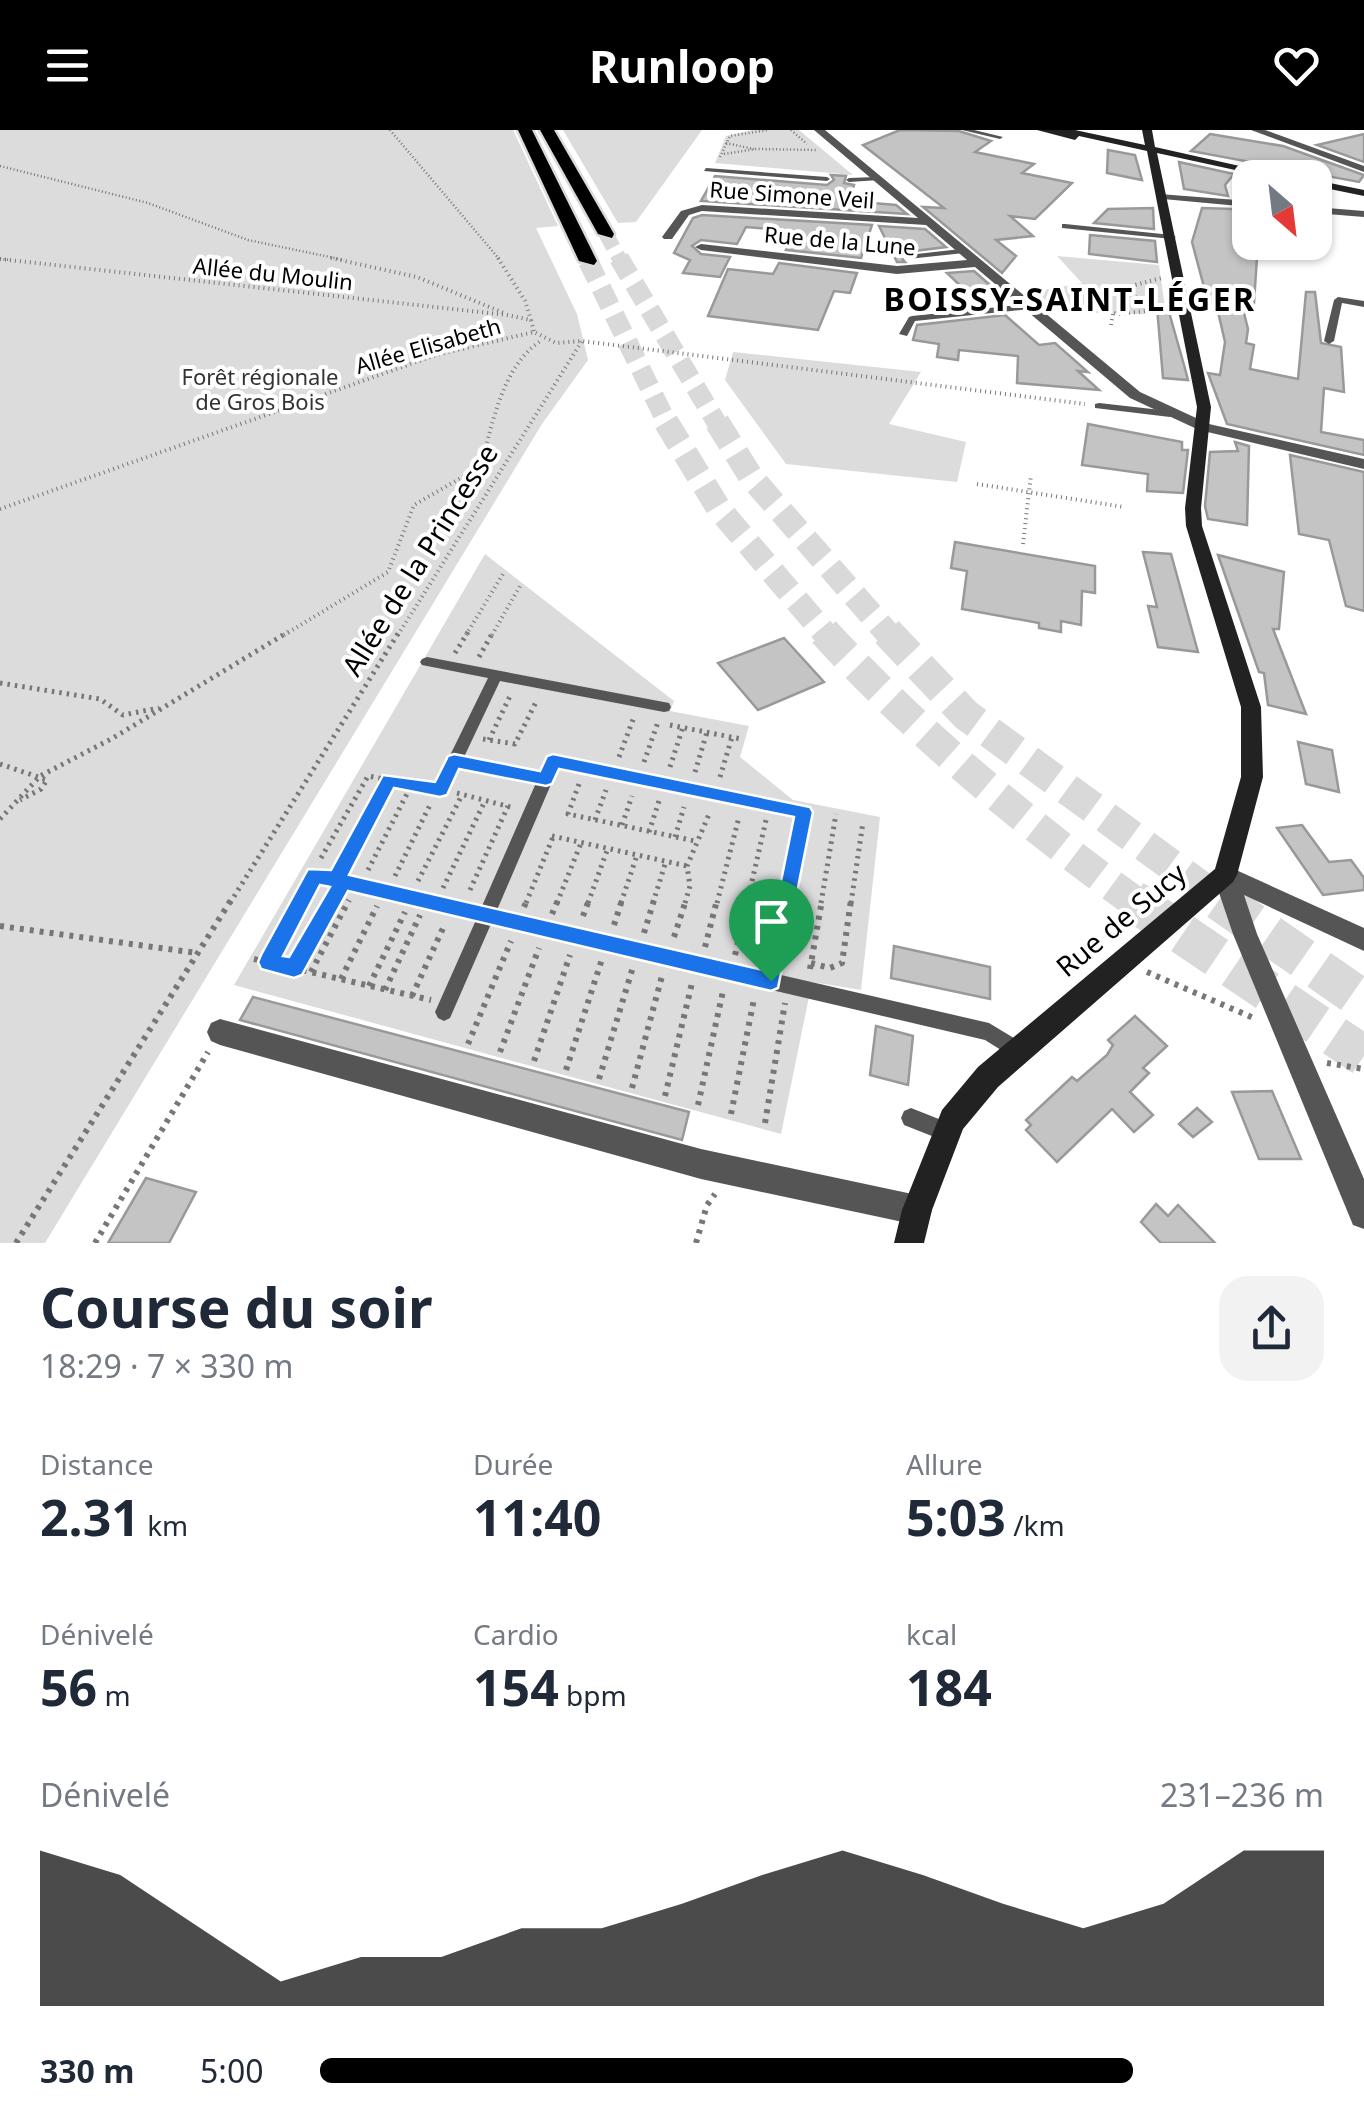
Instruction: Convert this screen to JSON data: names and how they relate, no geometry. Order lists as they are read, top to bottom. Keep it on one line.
{"streets":{"main road":["Rue de Sucy"],"street":["Rue Simone Veil","Rue de la Lune"],"path":["Allée du Moulin","Allée Elisabeth","Allée de la Princesse"]},"crossings":[["Allée Elisabeth","Allée de la Princesse"]],"districts":["BOISSY-SAINT-LÉGER"],"parks":["Forêt régionale de Gros Bois"],"north":"bottom right","page":{"header":"Runloop","heading":["Course du soir","18:29 · 7 × 330 m"],"stats":[["Distance","2.31 km"],["Durée","11:40"],["Allure","5:03 /km"],["Dénivelé","56 m"],["Cardio","154 bpm"],["kcal","184"]],"chart":["Dénivelé","231–236 m"],"list":[{"name":"330 m","note":"5:00"}]}}
